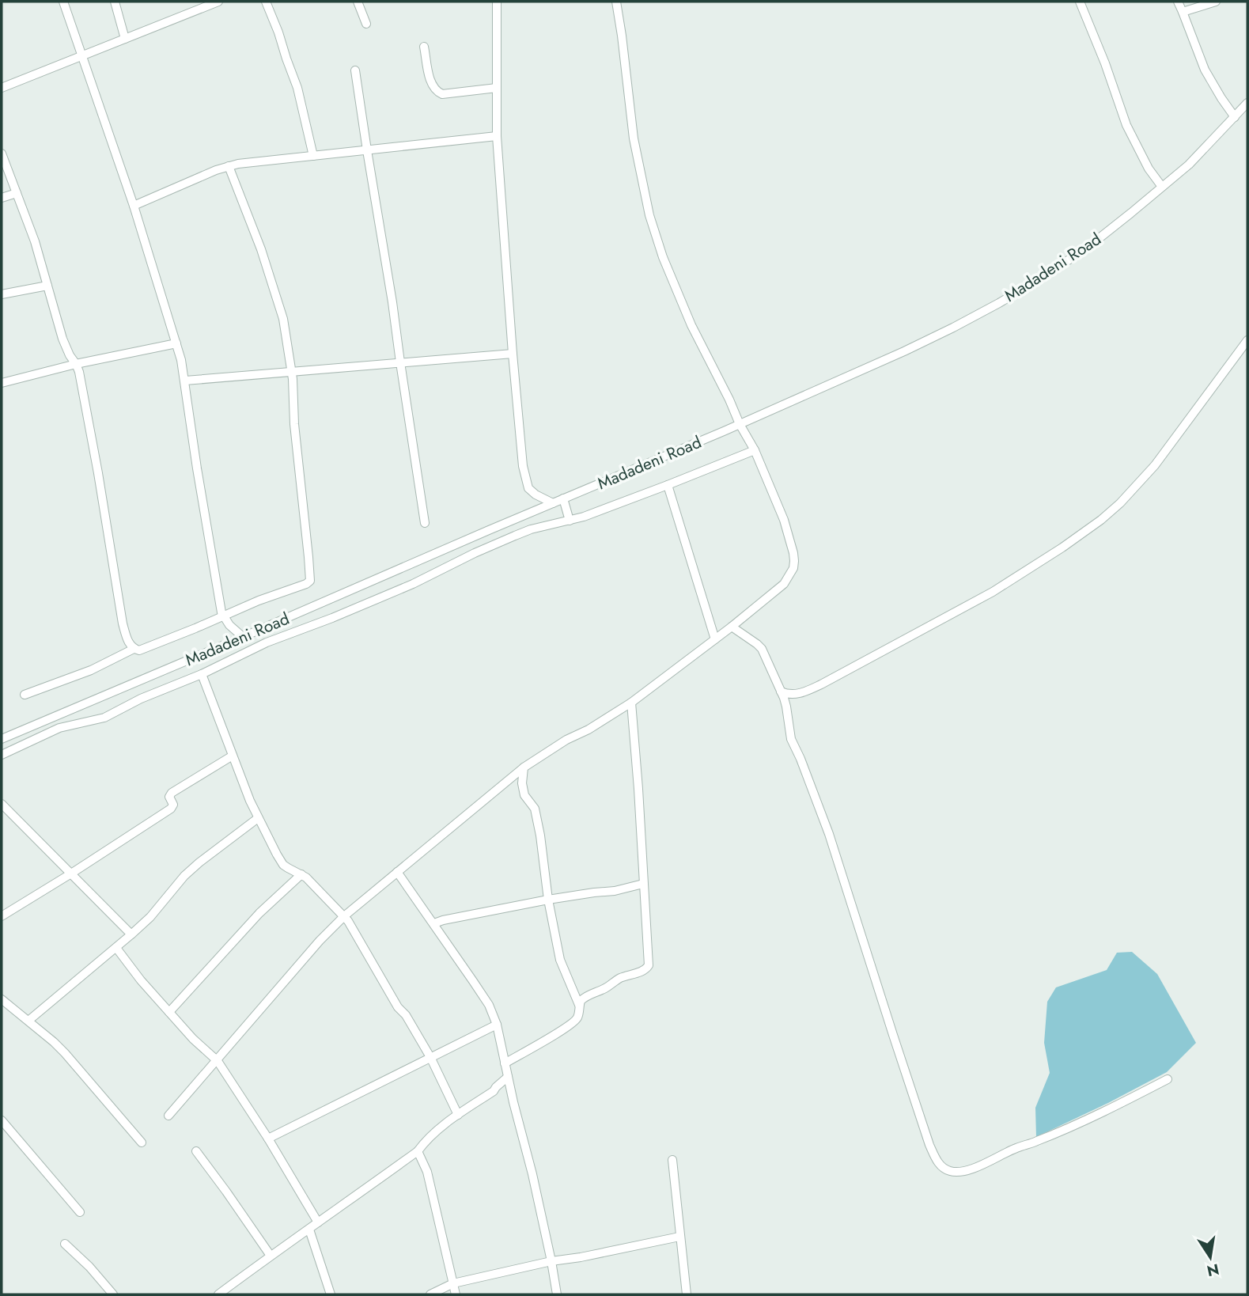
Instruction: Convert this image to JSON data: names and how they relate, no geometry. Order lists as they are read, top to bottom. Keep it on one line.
{"streets":{"street":["Madadeni Road"]},"north":"bottom"}
